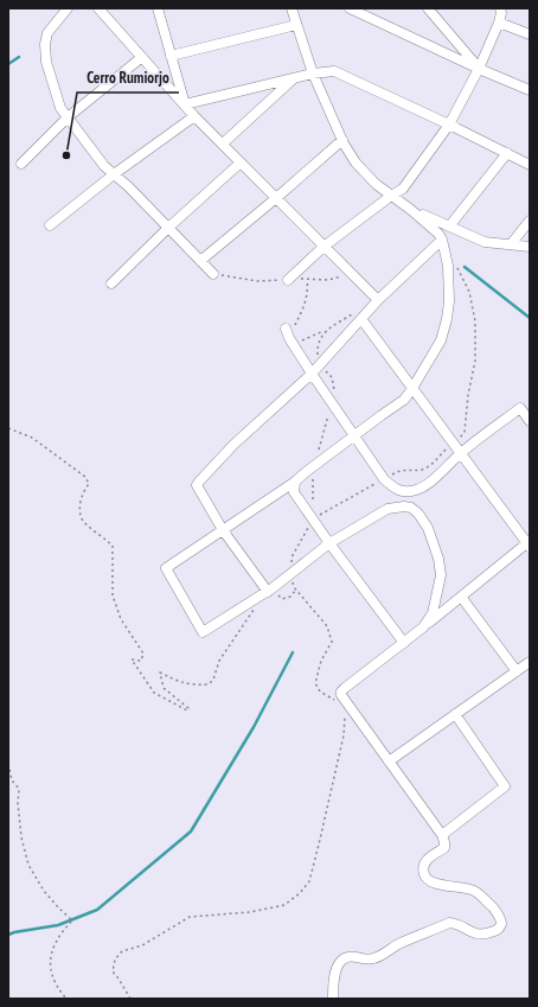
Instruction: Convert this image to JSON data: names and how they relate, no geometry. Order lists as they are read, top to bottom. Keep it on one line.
{"places":["Cerro Rumiorjo"]}
